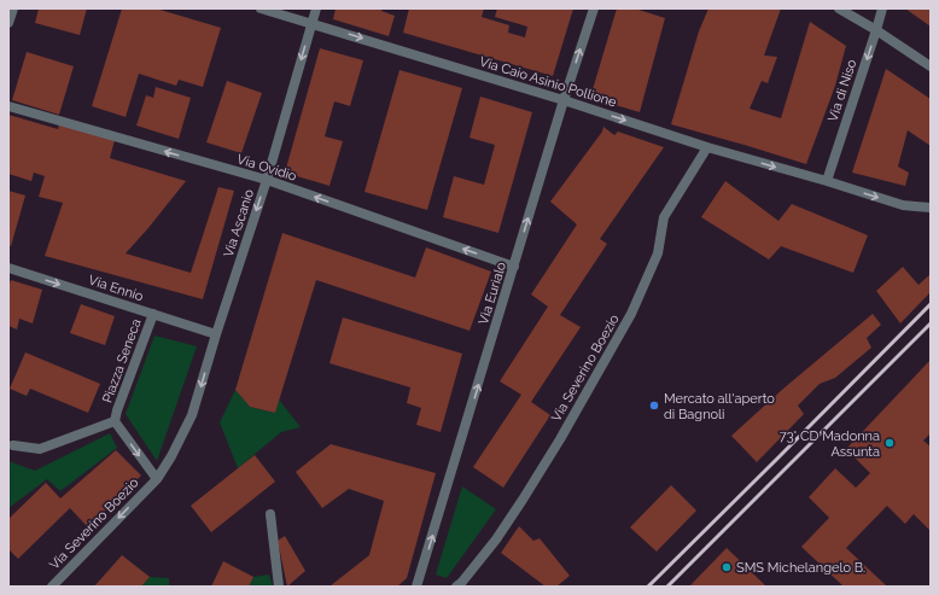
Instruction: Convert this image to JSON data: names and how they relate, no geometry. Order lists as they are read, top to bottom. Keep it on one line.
{"streets":{"street":["Via Caio Asinio Pollione","Via di Niso","Via Ovidio","Via Ascanio","Via Ennio","Via Eurialo","Piazza Seneca","Via Severino Boezio"]},"crossings":[["Via Caio Asinio Pollione","Via di Niso"],["Via Caio Asinio Pollione","Via Ascanio"],["Via Caio Asinio Pollione","Via Eurialo"],["Via Caio Asinio Pollione","Via Severino Boezio"],["Via Ovidio","Via Ascanio"],["Via Ovidio","Via Eurialo"],["Via Ascanio","Via Ennio"],["Via Ennio","Piazza Seneca"],["Piazza Seneca","Via Severino Boezio"]],"one_way":["Via Caio Asinio Pollione","Via di Niso","Via Ovidio","Via Ascanio","Via Ennio","Via Eurialo","Piazza Seneca"],"places":["Mercato all'aperto di Bagnoli","73° CD Madonna Assunta","SMS Michelangelo B."]}
